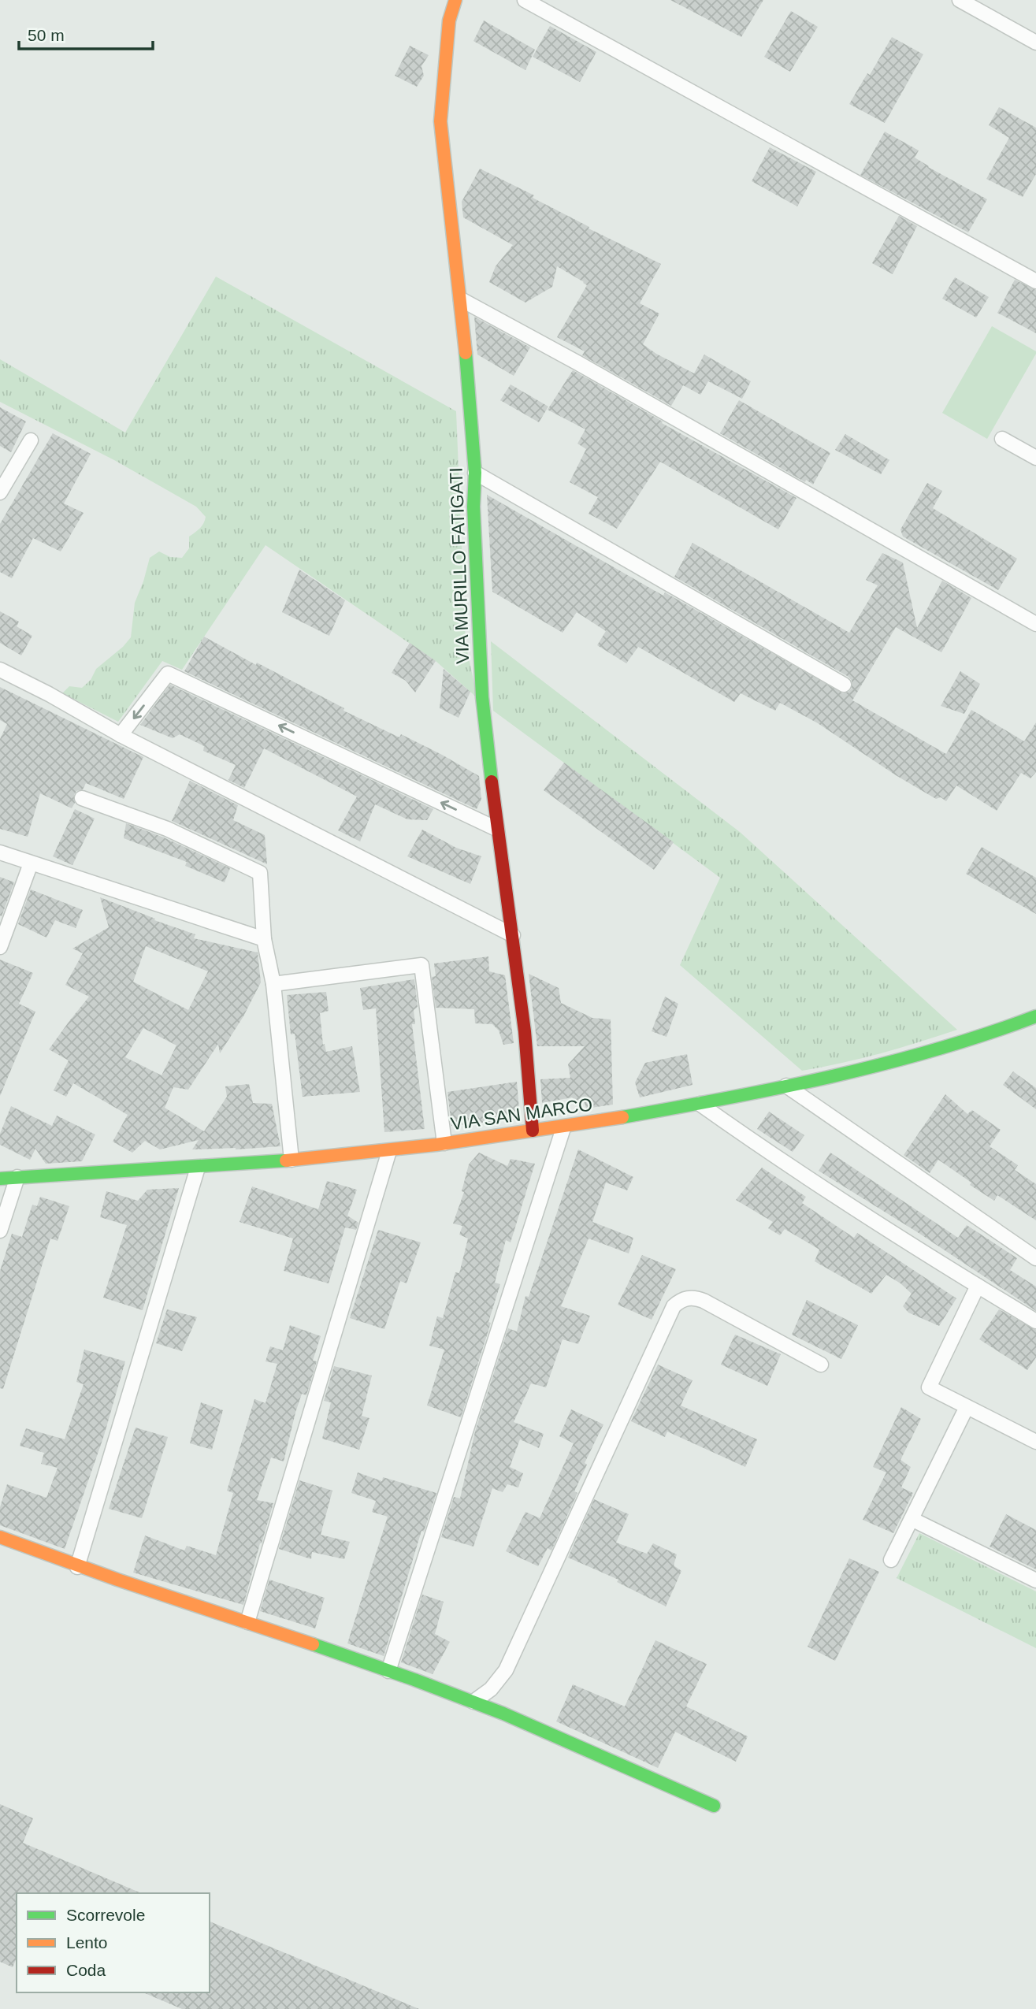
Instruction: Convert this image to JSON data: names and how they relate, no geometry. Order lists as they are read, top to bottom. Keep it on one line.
{"streets":{"street":["VIA MURILLO FATIGATI","VIA SAN MARCO"]},"crossings":[["VIA MURILLO FATIGATI","VIA SAN MARCO"]],"legend":["Scorrevole","Lento","Coda"],"scale_bar":"50 m"}
